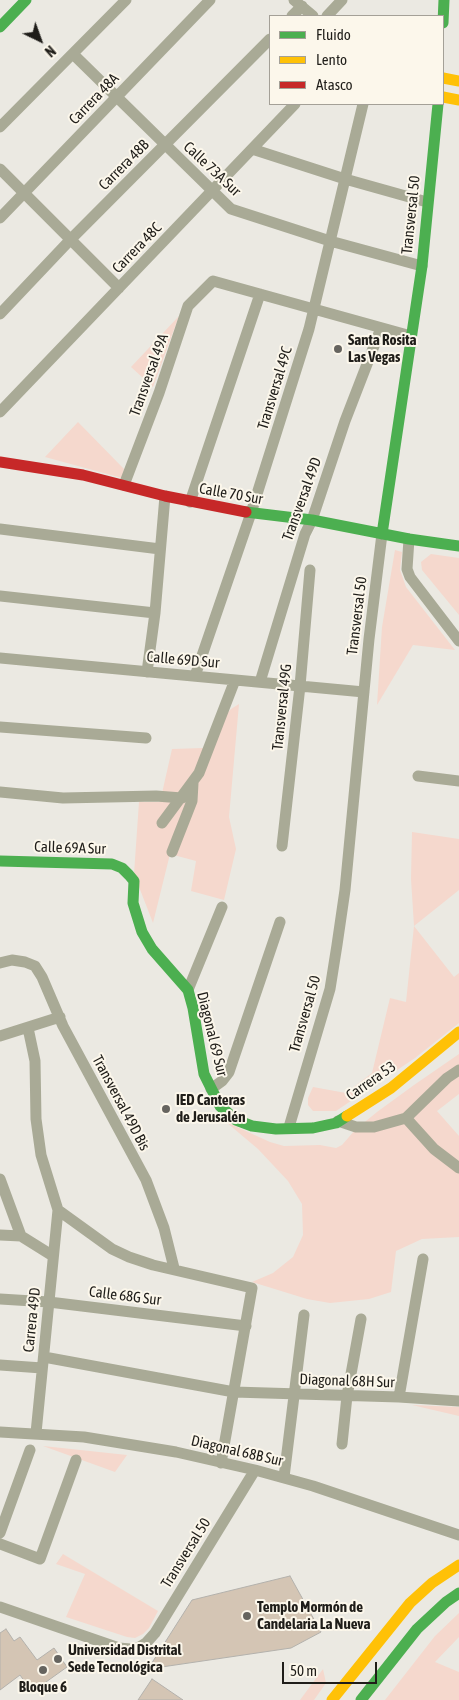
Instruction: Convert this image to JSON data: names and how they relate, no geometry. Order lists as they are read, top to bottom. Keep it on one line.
{"streets":{"street":["Carrera 48A","Carrera 48B","Calle 73A Sur","Transversal 50","Carrera 48C","Transversal 49A","Transversal 49C","Calle 70 Sur","Transversal 49D","Calle 69D Sur","Transversal 49G","Calle 69A Sur","Diagonal 69 Sur","Carrera 53","Transversal 49D Bis","Calle 68G Sur","Carrera 49D","Diagonal 68H Sur","Diagonal 68B Sur"]},"crossings":[["Carrera 48A","Calle 73A Sur"],["Carrera 48B","Calle 73A Sur"],["Calle 73A Sur","Transversal 50"],["Calle 73A Sur","Carrera 48C"],["Calle 73A Sur","Transversal 49C"],["Transversal 50","Calle 70 Sur"],["Transversal 50","Calle 69D Sur"],["Transversal 50","Diagonal 69 Sur"],["Transversal 50","Carrera 53"],["Transversal 50","Diagonal 68B Sur"],["Transversal 49A","Calle 70 Sur"],["Transversal 49C","Calle 70 Sur"],["Transversal 49C","Calle 69D Sur"],["Calle 70 Sur","Transversal 49D"],["Transversal 49D","Calle 69D Sur"],["Calle 69D Sur","Transversal 49G"],["Calle 69A Sur","Diagonal 69 Sur"],["Diagonal 69 Sur","Carrera 53"],["Calle 68G Sur","Carrera 49D"],["Carrera 49D","Diagonal 68H Sur"],["Carrera 49D","Diagonal 68B Sur"]],"places":["Santa Rosita Las Vegas","IED Canteras de Jerusalén","Templo Mormón de Candelaria La Nueva","Universidad Distrital Sede Tecnológica","Bloque 6"],"legend":["Fluido","Lento","Atasco"],"scale_bar":"50 m","north":"bottom right"}
